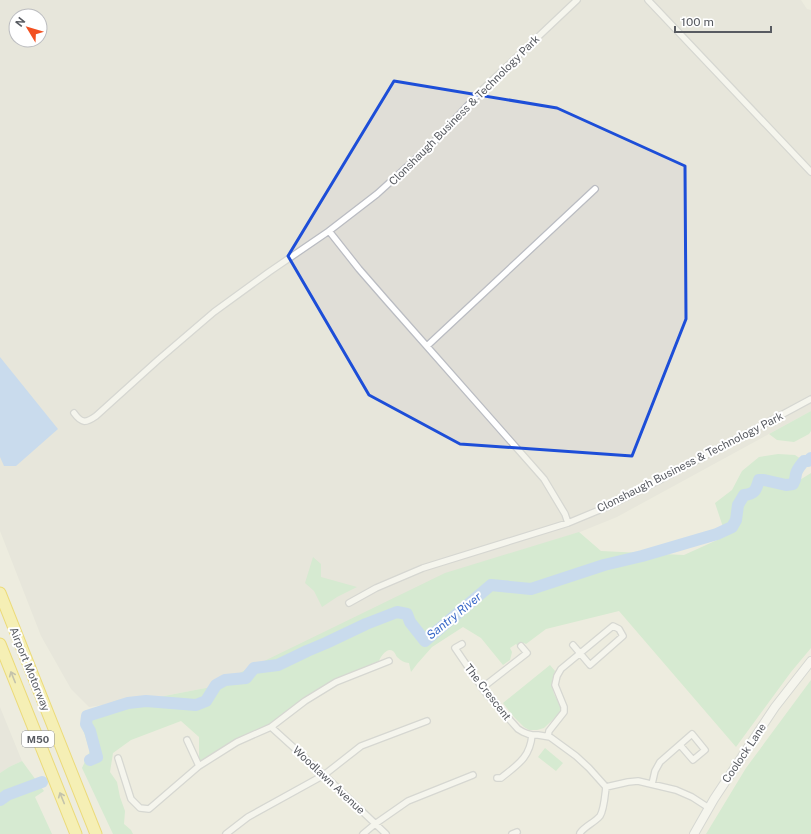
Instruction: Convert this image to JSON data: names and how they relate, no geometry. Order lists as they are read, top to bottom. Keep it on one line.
{"streets":{"highway":["Airport Motorway","M50"],"main road":["Coolock Lane"],"street":["Clonshaugh Business & Technology Park","The Crescent","Woodlawn Avenue"]},"water":["Santry River"],"scale_bar":"100 m","north":"top left"}
